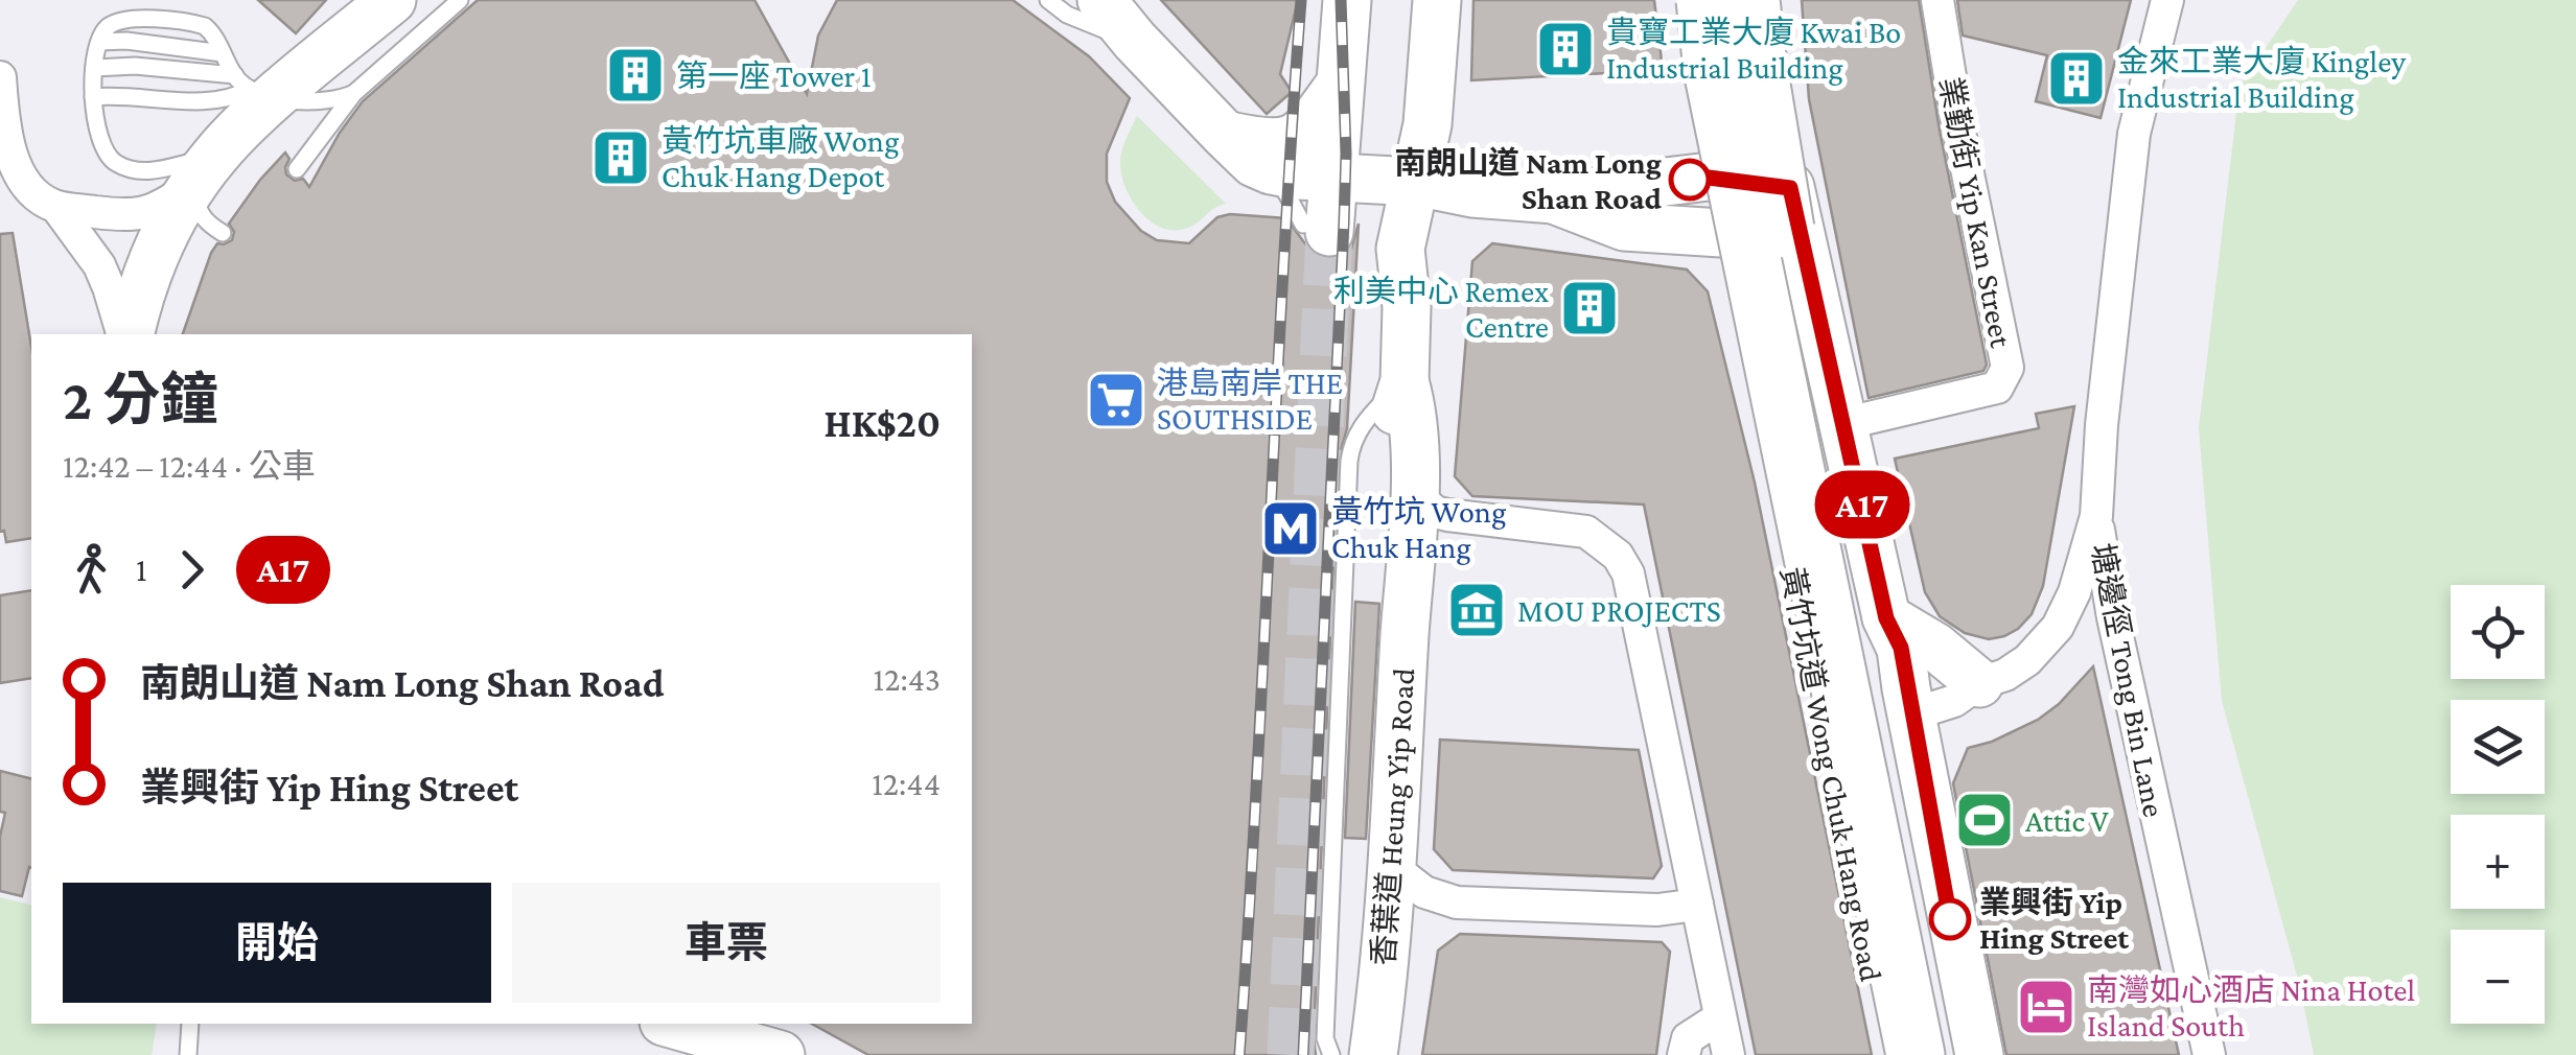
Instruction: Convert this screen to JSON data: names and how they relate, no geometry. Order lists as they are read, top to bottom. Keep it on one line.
{"streets":{"street":["業勤街 Yip Kan Street","塘邊徑 Tong Bin Lane","黃竹坑道 Wong Chuk Hang Road","香葉道 Heung Yip Road"]},"places":{"building":["貴寶工業大廈 Kwai Bo Industrial Building","第一座 Tower 1","金來工業大廈 Kingley Industrial Building","黃竹坑車廠 Wong Chuk Hang Depot","利美中心 Remex Centre"],"other":["南朗山道 Nam Long Shan Road","業興街 Yip Hing Street"],"supermarket":["港島南岸 THE SOUTHSIDE"],"metro station":["黃竹坑 Wong Chuk Hang"],"museum":["MOU PROJECTS"],"sports":["Attic V"],"hotel":["南灣如心酒店 Nina Hotel Island South"]},"lines":["bus line A17"],"page":{"on_map":"A17","heading":["2 分鐘","12:42 – 12:44 · 公車","HK$20"],"legs":["1","A17"],"map_buttons":["+","−"],"list":[{"name":"南朗山道 Nam Long Shan Road","value":"12:43"},{"name":"業興街 Yip Hing Street","value":"12:44"}],"buttons":["開始","車票"]}}
